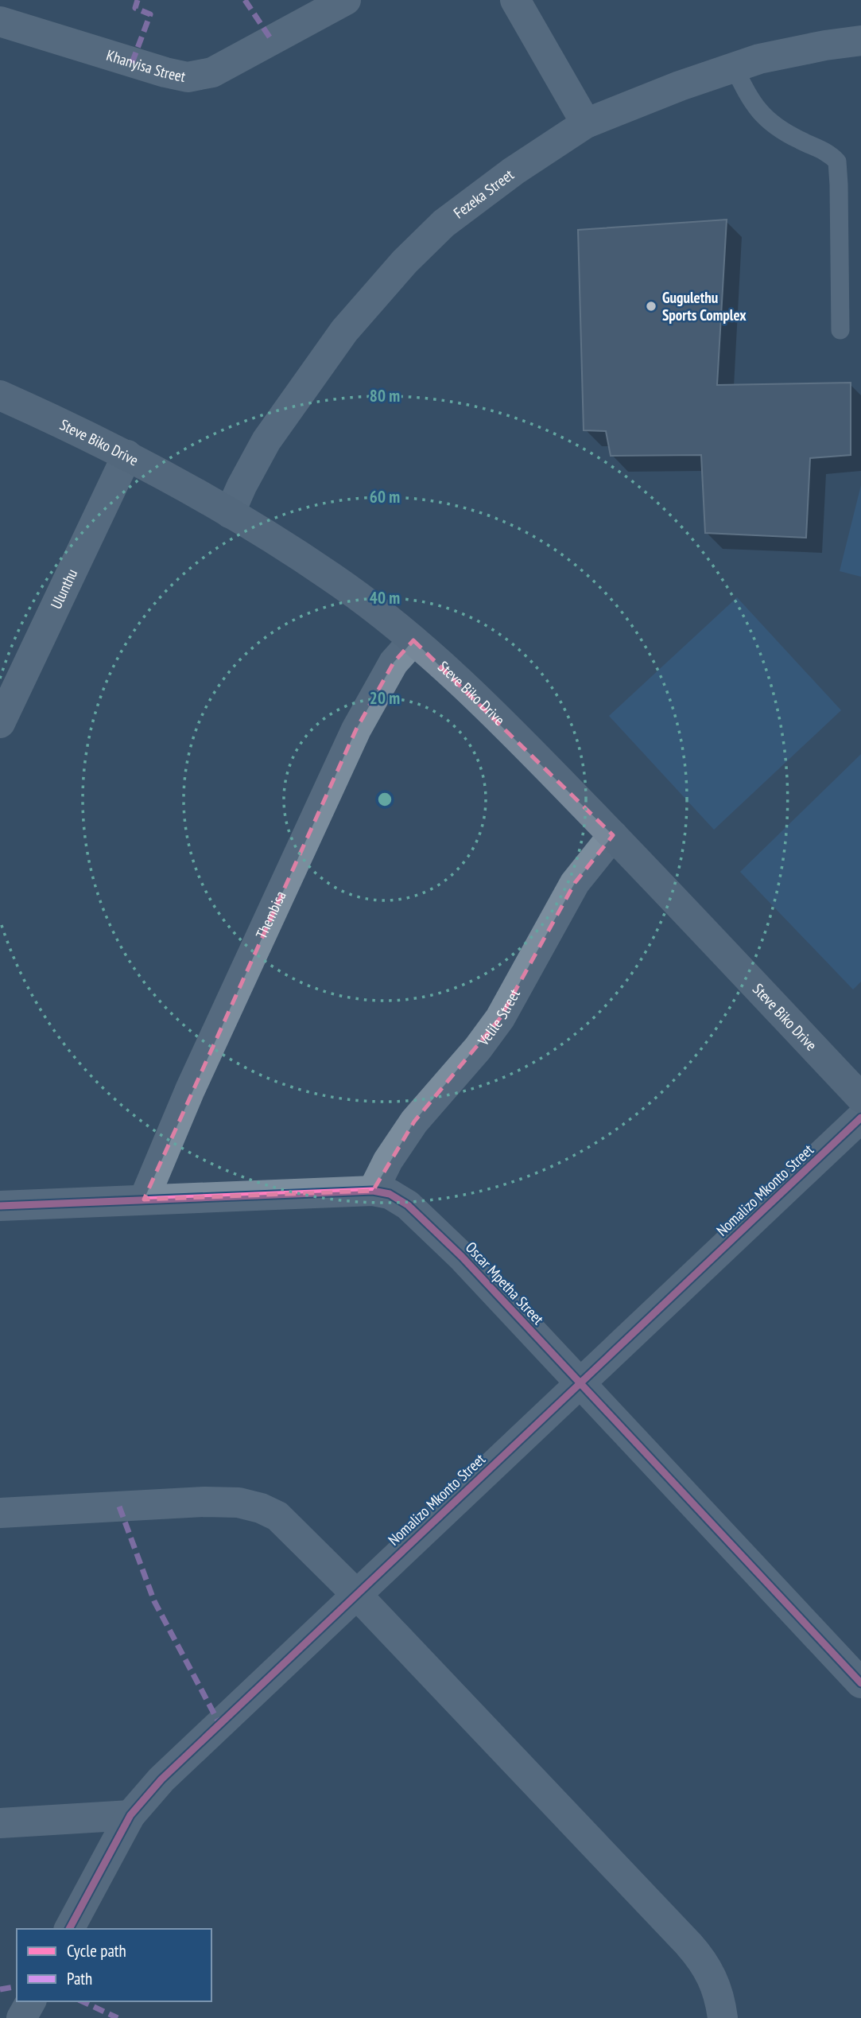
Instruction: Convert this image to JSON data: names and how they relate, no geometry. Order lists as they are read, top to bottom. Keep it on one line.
{"streets":{"main road":["Steve Biko Drive"],"street":["Khanyisa Street","Fezeka Street","Ulunthu","Thembisa","Velile Street","Nomalizo Mkonto Street","Oscar Mpetha Street"]},"crossings":[["Fezeka Street","Steve Biko Drive"],["Steve Biko Drive","Ulunthu"],["Steve Biko Drive","Thembisa"],["Steve Biko Drive","Velile Street"],["Thembisa","Oscar Mpetha Street"],["Velile Street","Oscar Mpetha Street"],["Nomalizo Mkonto Street","Oscar Mpetha Street"]],"places":["Gugulethu Sports Complex"],"legend":["Cycle path","Path"],"rings":["80 m","60 m","40 m","20 m"]}
